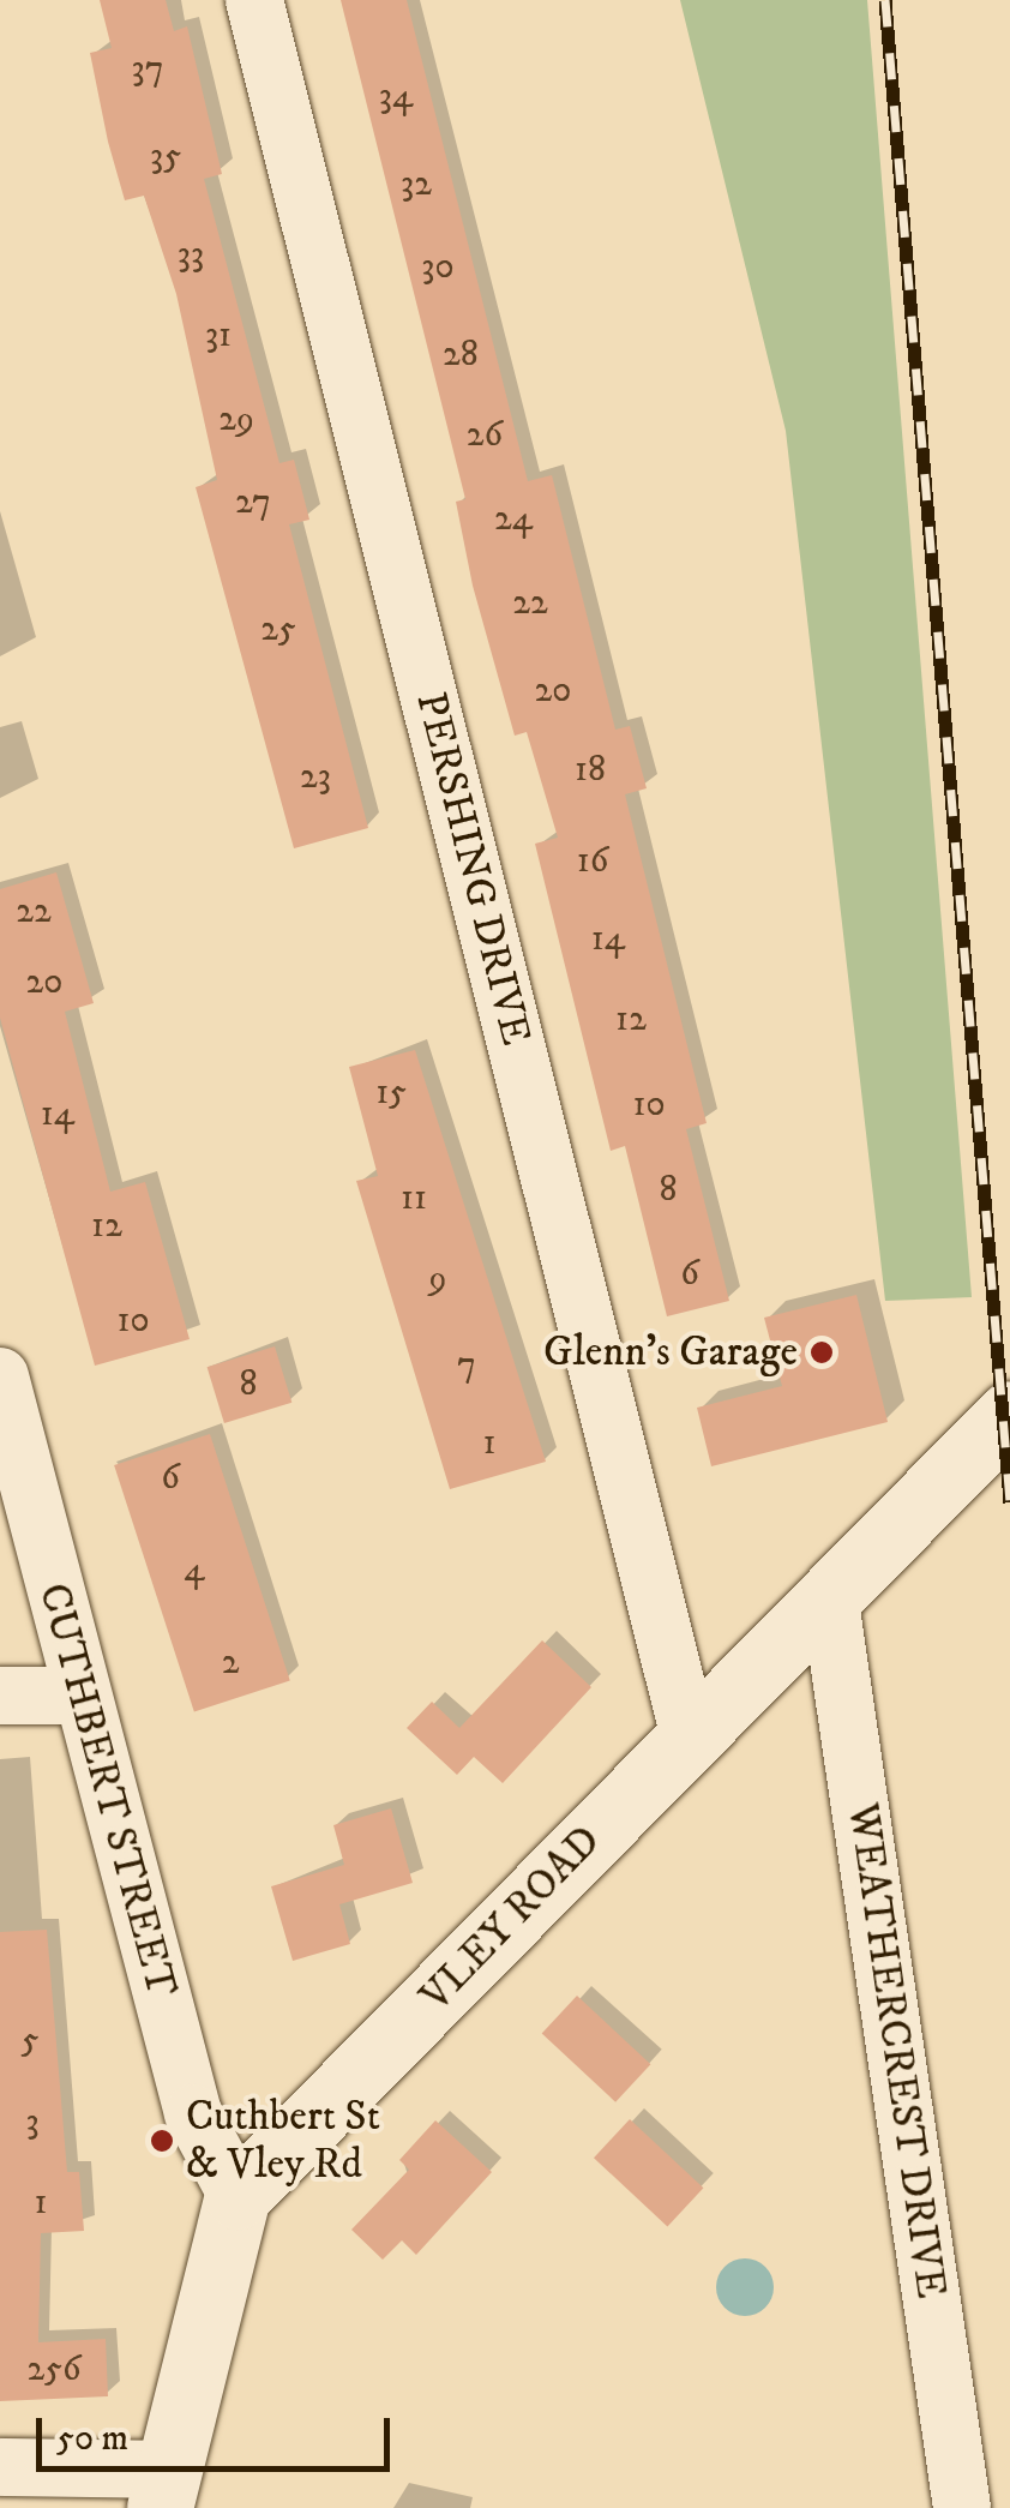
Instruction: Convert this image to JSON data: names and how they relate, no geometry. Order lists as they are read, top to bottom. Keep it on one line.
{"streets":{"street":["PERSHING DRIVE","CUTHBERT STREET","VLEY ROAD","WEATHERCREST DRIVE"]},"crossings":[["PERSHING DRIVE","VLEY ROAD"],["CUTHBERT STREET","VLEY ROAD"],["VLEY ROAD","WEATHERCREST DRIVE"]],"places":["Glenn's Garage","Cuthbert St & Vley Rd"],"house_numbers":["37","34","35","32","33","30","31","28","29","26","27","24","22","25","20","18","23","16","22","14","20","12","15","10","14","8","11","12","6","9","10","7","8","1","6","4","2","5","3","1","256"],"scale_bar":"50 m"}
